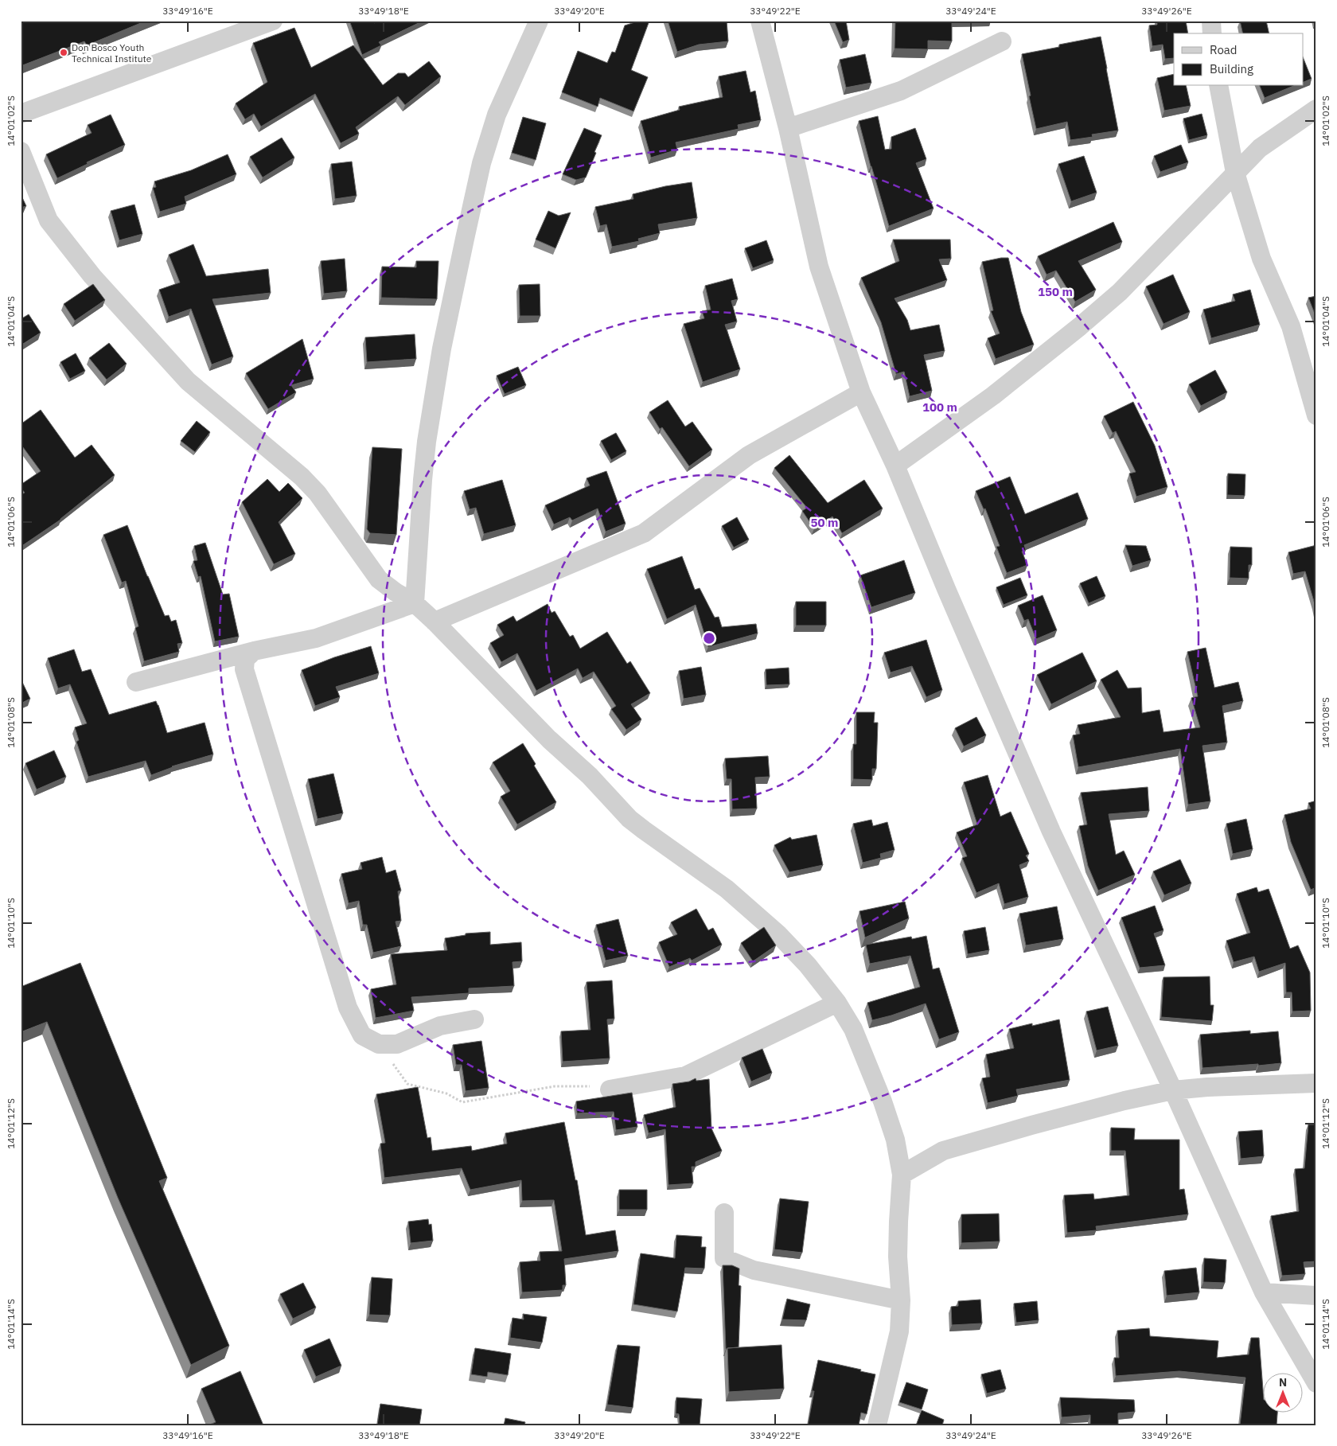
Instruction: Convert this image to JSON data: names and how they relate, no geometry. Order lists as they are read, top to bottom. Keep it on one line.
{"places":["Don Bosco Youth Technical Institute"],"legend":["Road","Building"],"north":"top","coordinates":["33°49'16\"E","33°49'18\"E","33°49'20\"E","33°49'22\"E","33°49'24\"E","33°49'26\"E","14°01'02\"S","14°01'04\"S","14°01'06\"S","14°01'08\"S","14°01'10\"S","14°01'12\"S","14°01'14\"S"],"rings":["150 m","100 m","50 m"]}
